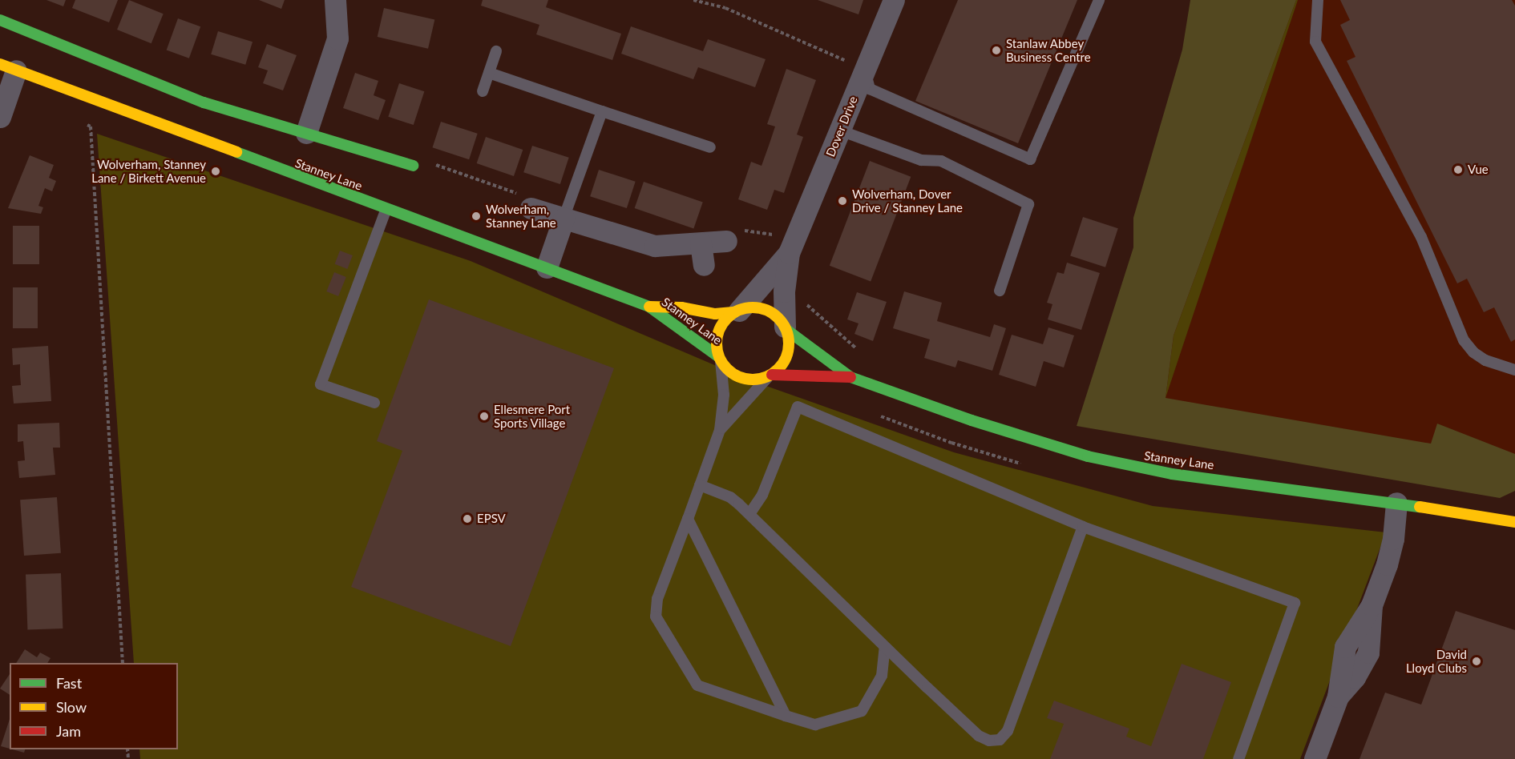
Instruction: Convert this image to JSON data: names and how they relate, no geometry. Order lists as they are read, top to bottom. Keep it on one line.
{"streets":{"main road":["Stanney Lane"],"street":["Dover Drive"]},"crossings":[["Dover Drive","Stanney Lane"]],"places":["Stanlaw Abbey Business Centre","Vue","Wolverham, Stanney Lane / Birkett Avenue","Wolverham, Dover Drive / Stanney Lane","Wolverham, Stanney Lane","Ellesmere Port Sports Village","EPSV","David Lloyd Clubs"],"legend":["Fast","Slow","Jam"]}
